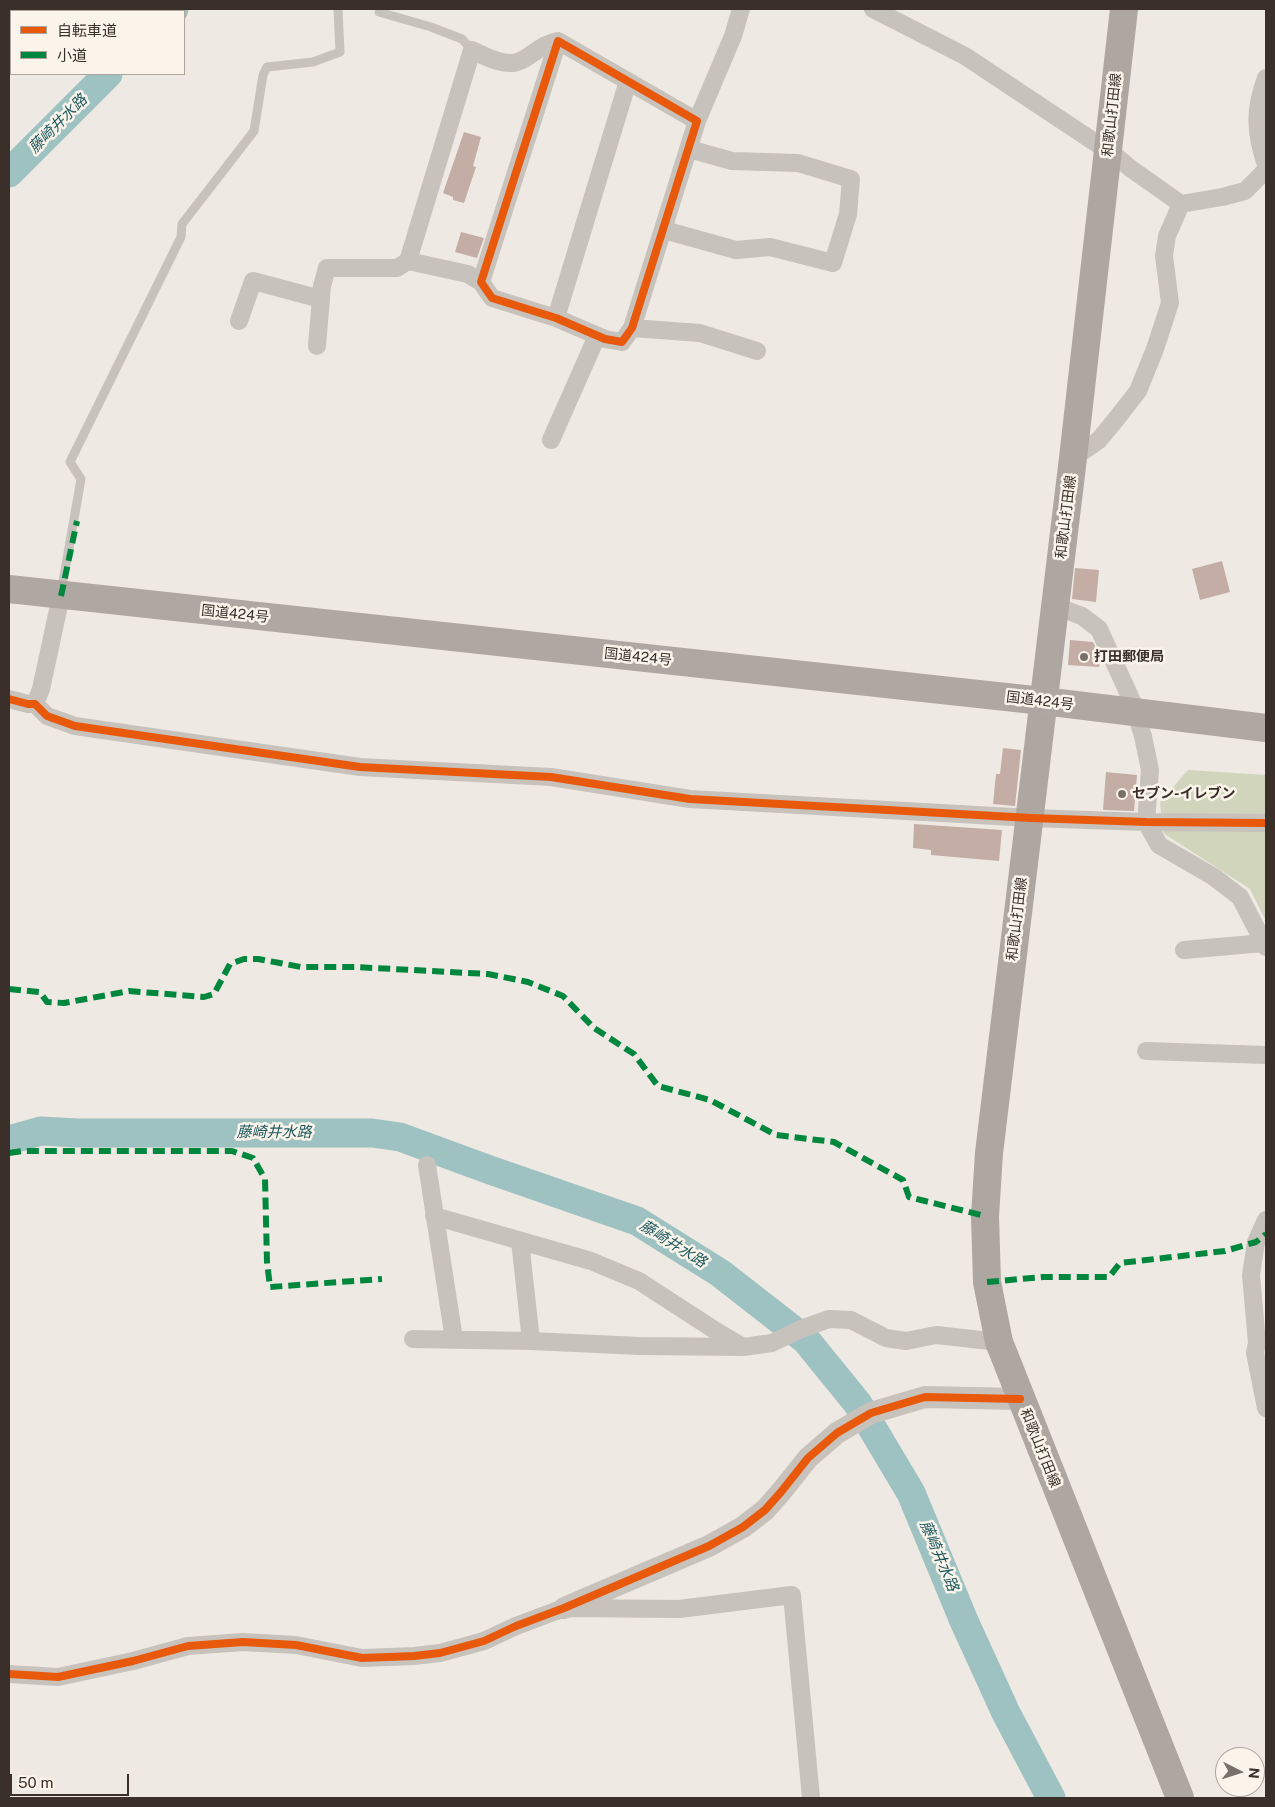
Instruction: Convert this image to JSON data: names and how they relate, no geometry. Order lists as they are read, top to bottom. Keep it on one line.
{"streets":{"highway":["国道424号"],"main road":["和歌山打田線"]},"crossings":[["和歌山打田線","国道424号"]],"water":["藤崎井水路"],"places":["打田郵便局","セブン-イレブン"],"legend":["自転車道","小道"],"scale_bar":"50 m","north":"right"}
